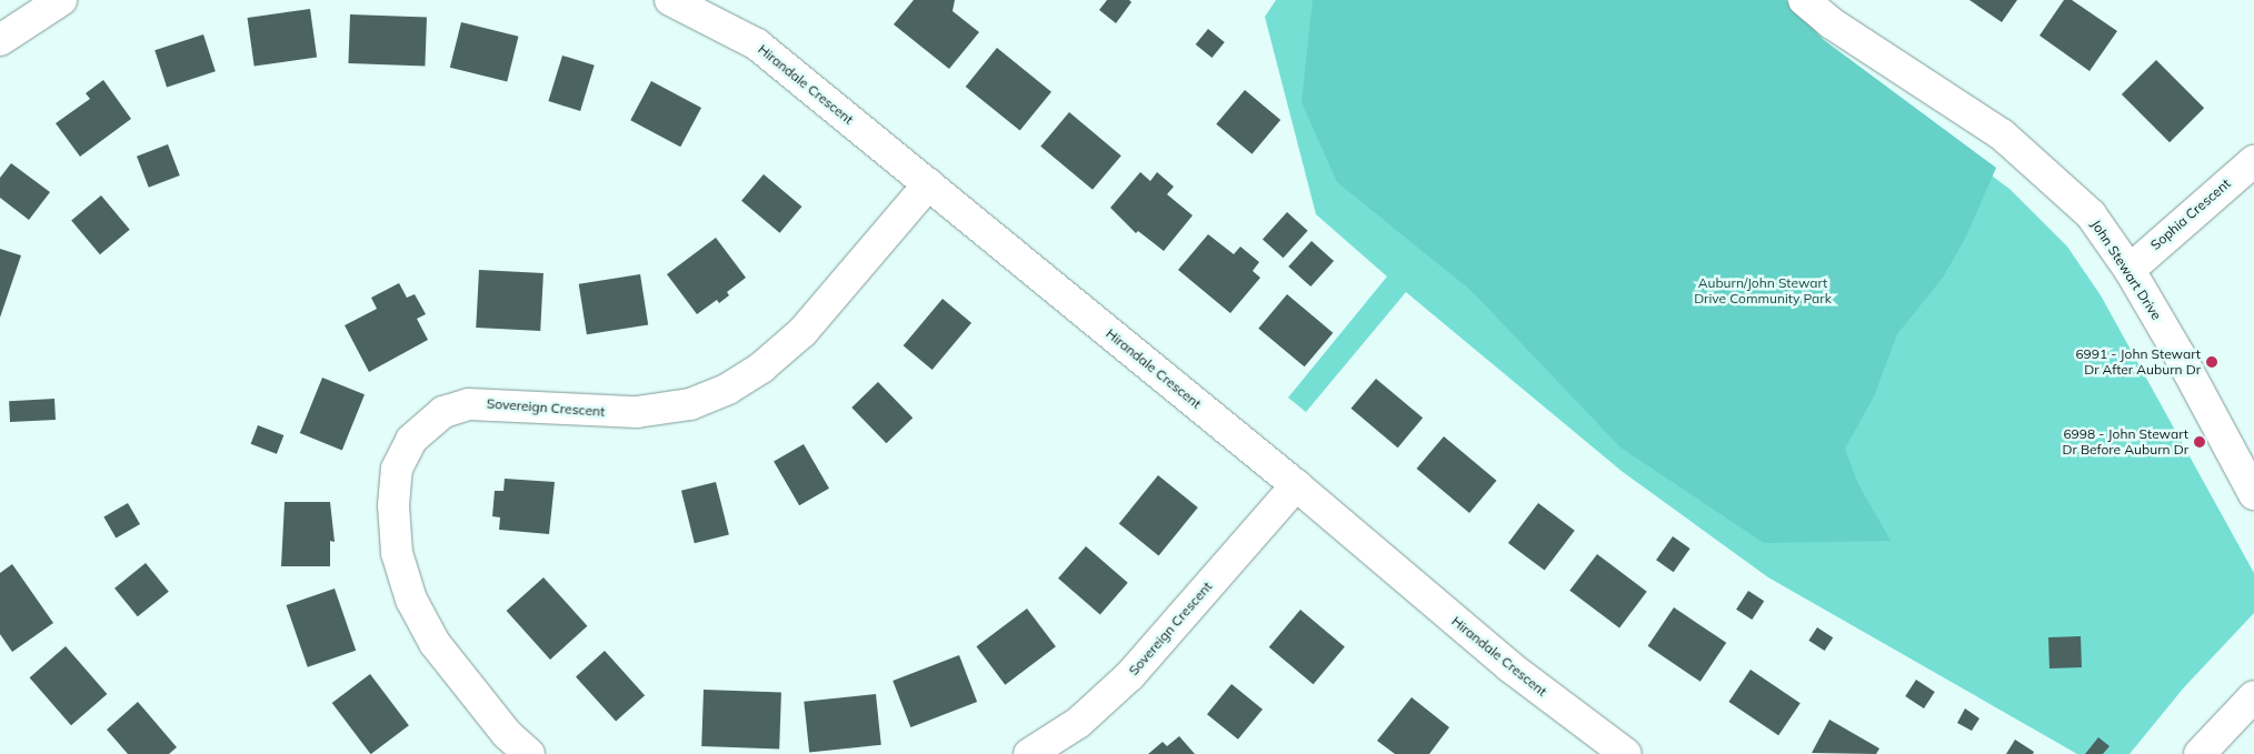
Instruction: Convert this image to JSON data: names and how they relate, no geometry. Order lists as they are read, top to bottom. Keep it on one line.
{"streets":{"street":["Hirandale Crescent","Sophia Crescent","John Stewart Drive","Sovereign Crescent"]},"crossings":[["Hirandale Crescent","Sovereign Crescent"],["Sophia Crescent","John Stewart Drive"]],"parks":["Auburn/John Stewart Drive Community Park"],"places":["6991 - John Stewart Dr After Auburn Dr","6998 - John Stewart Dr Before Auburn Dr"]}
